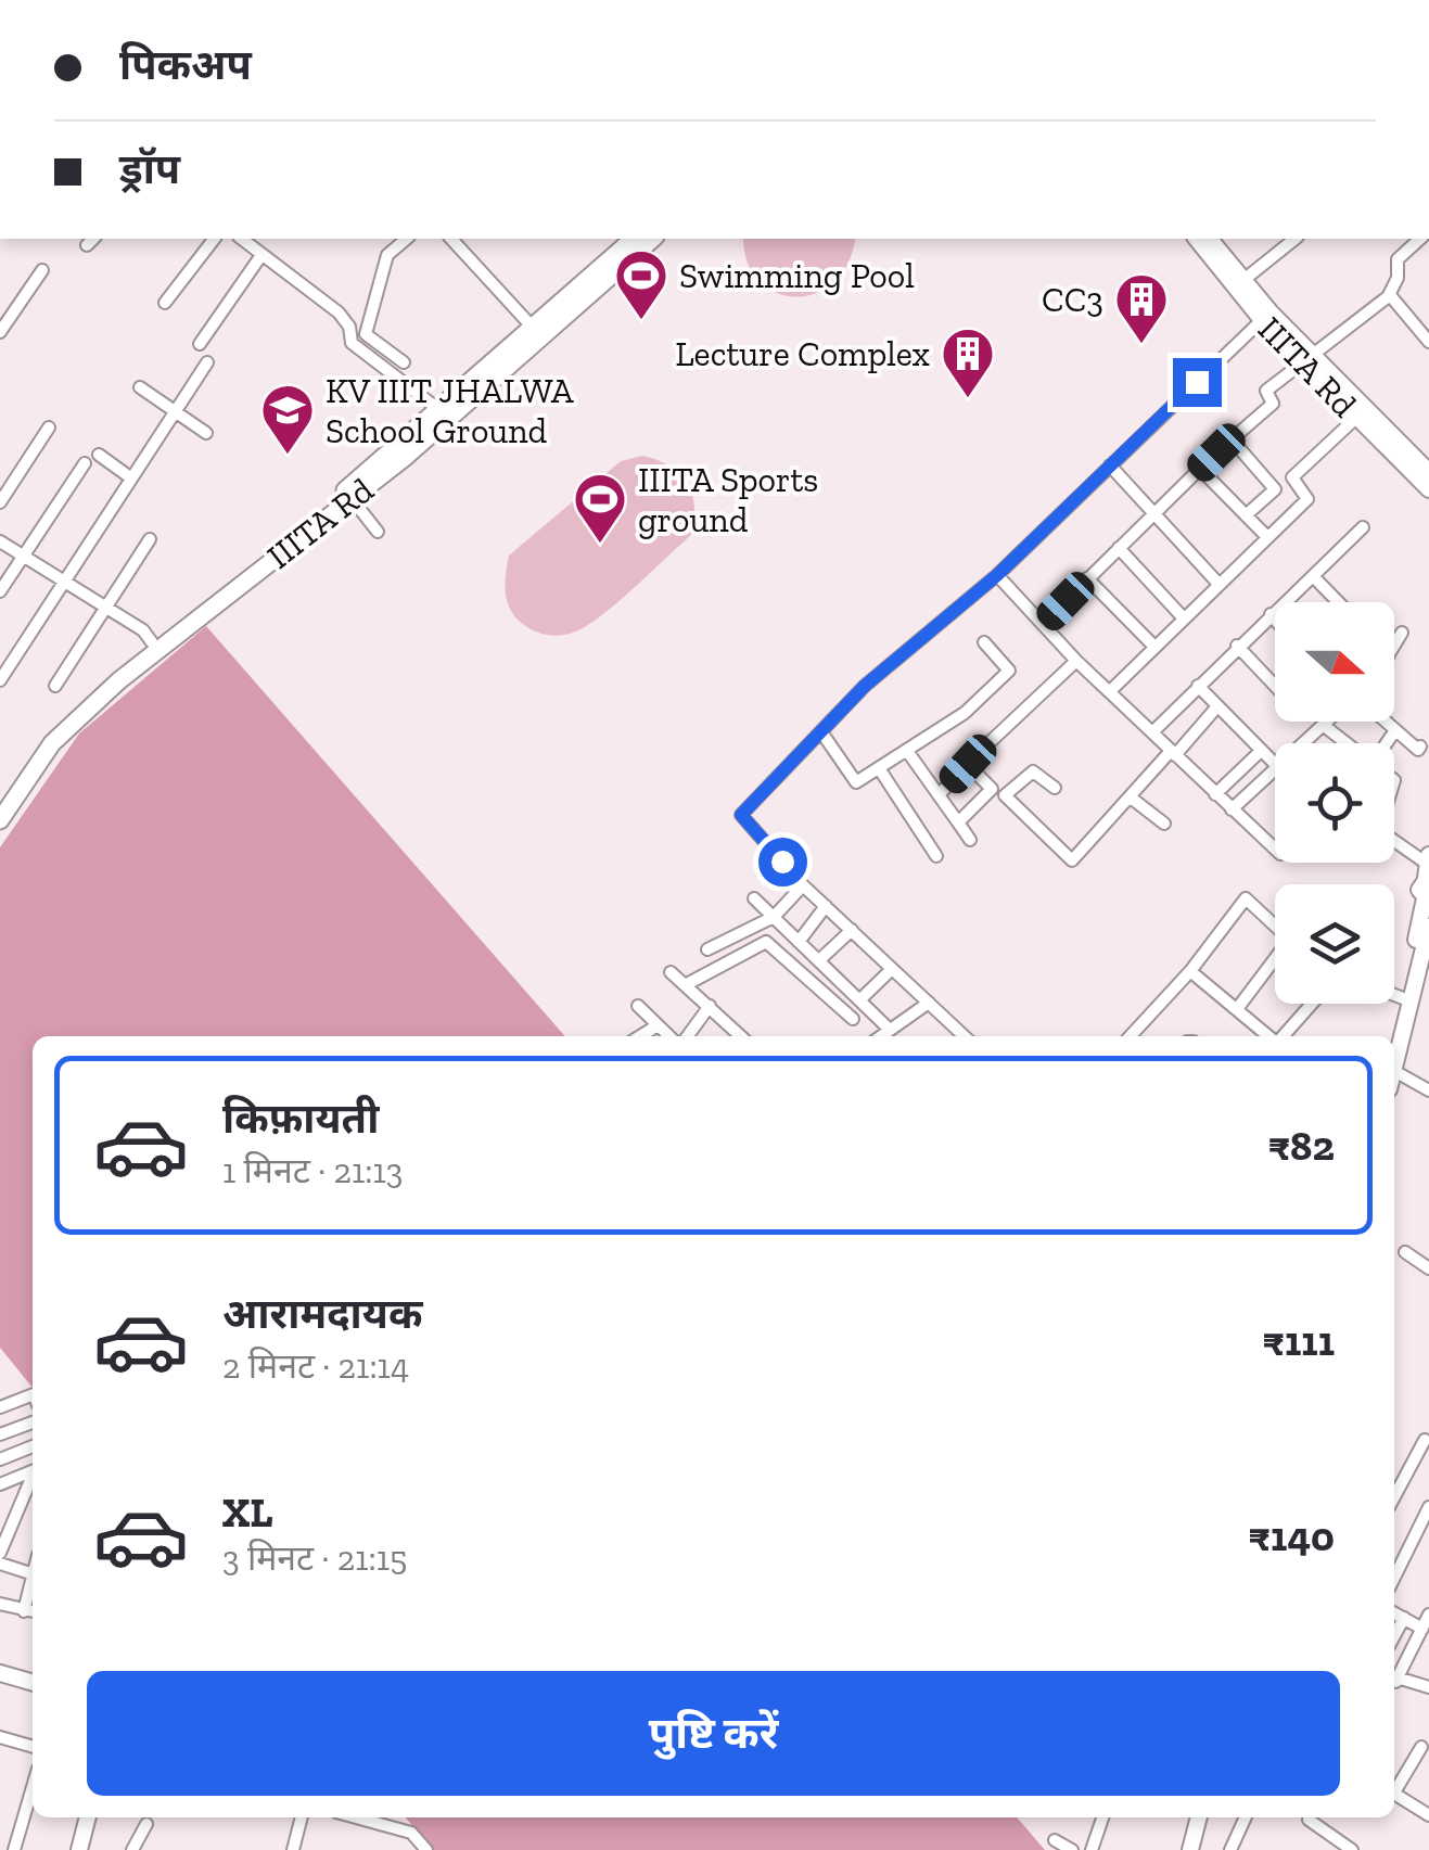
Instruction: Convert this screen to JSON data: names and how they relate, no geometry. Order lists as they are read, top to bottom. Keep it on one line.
{"streets":{"main road":["IIITA Rd"]},"places":{"sports":["Swimming Pool","IIITA Sports ground"],"building":["CC3","Lecture Complex"],"school or university":["KV IIIT JHALWA School Ground"]},"north":"right","page":{"banner":["पिकअप","ड्रॉप"],"list":[{"name":"किफ़ायती","note":"1 मिनट · 21:13","value":"₹82"},{"name":"आरामदायक","note":"2 मिनट · 21:14","value":"₹111"},{"name":"XL","note":"3 मिनट · 21:15","value":"₹140"}],"buttons":"पुष्टि करें"}}
